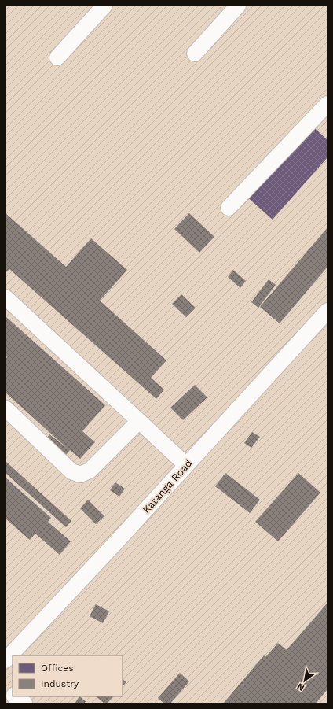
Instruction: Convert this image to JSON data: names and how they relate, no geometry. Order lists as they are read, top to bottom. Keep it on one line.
{"streets":{"street":["Katanga Road"]},"legend":["Offices","Industry"],"north":"bottom left"}
